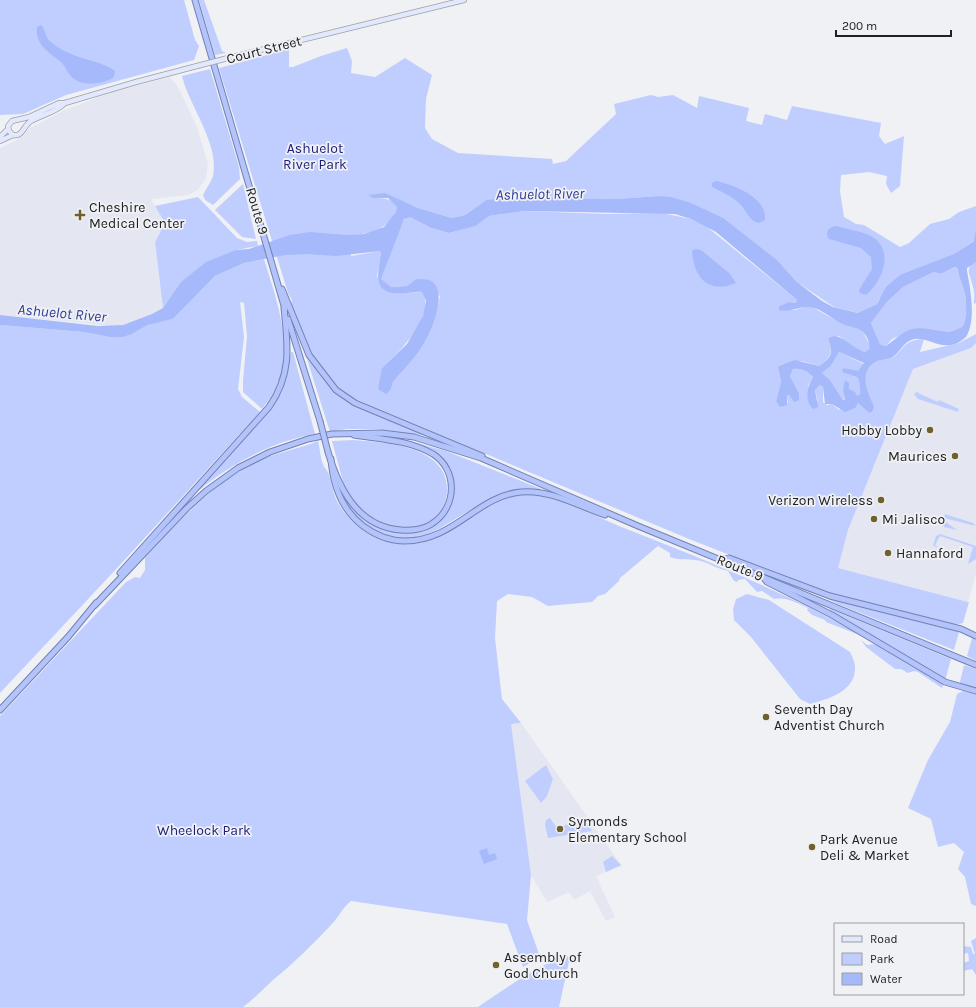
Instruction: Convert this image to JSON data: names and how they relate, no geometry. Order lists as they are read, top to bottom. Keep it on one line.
{"streets":{"highway":["Route 9"],"main road":["Court Street"]},"water":["Ashuelot River"],"parks":["Ashuelot River Park","Wheelock Park"],"places":{"health":["Cheshire Medical Center"],"other":["Hobby Lobby","Maurices","Verizon Wireless","Mi Jalisco","Hannaford","Seventh Day Adventist Church","Symonds Elementary School","Park Avenue Deli & Market","Assembly of God Church"]},"legend":["Road","Park","Water"],"scale_bar":"200 m"}
